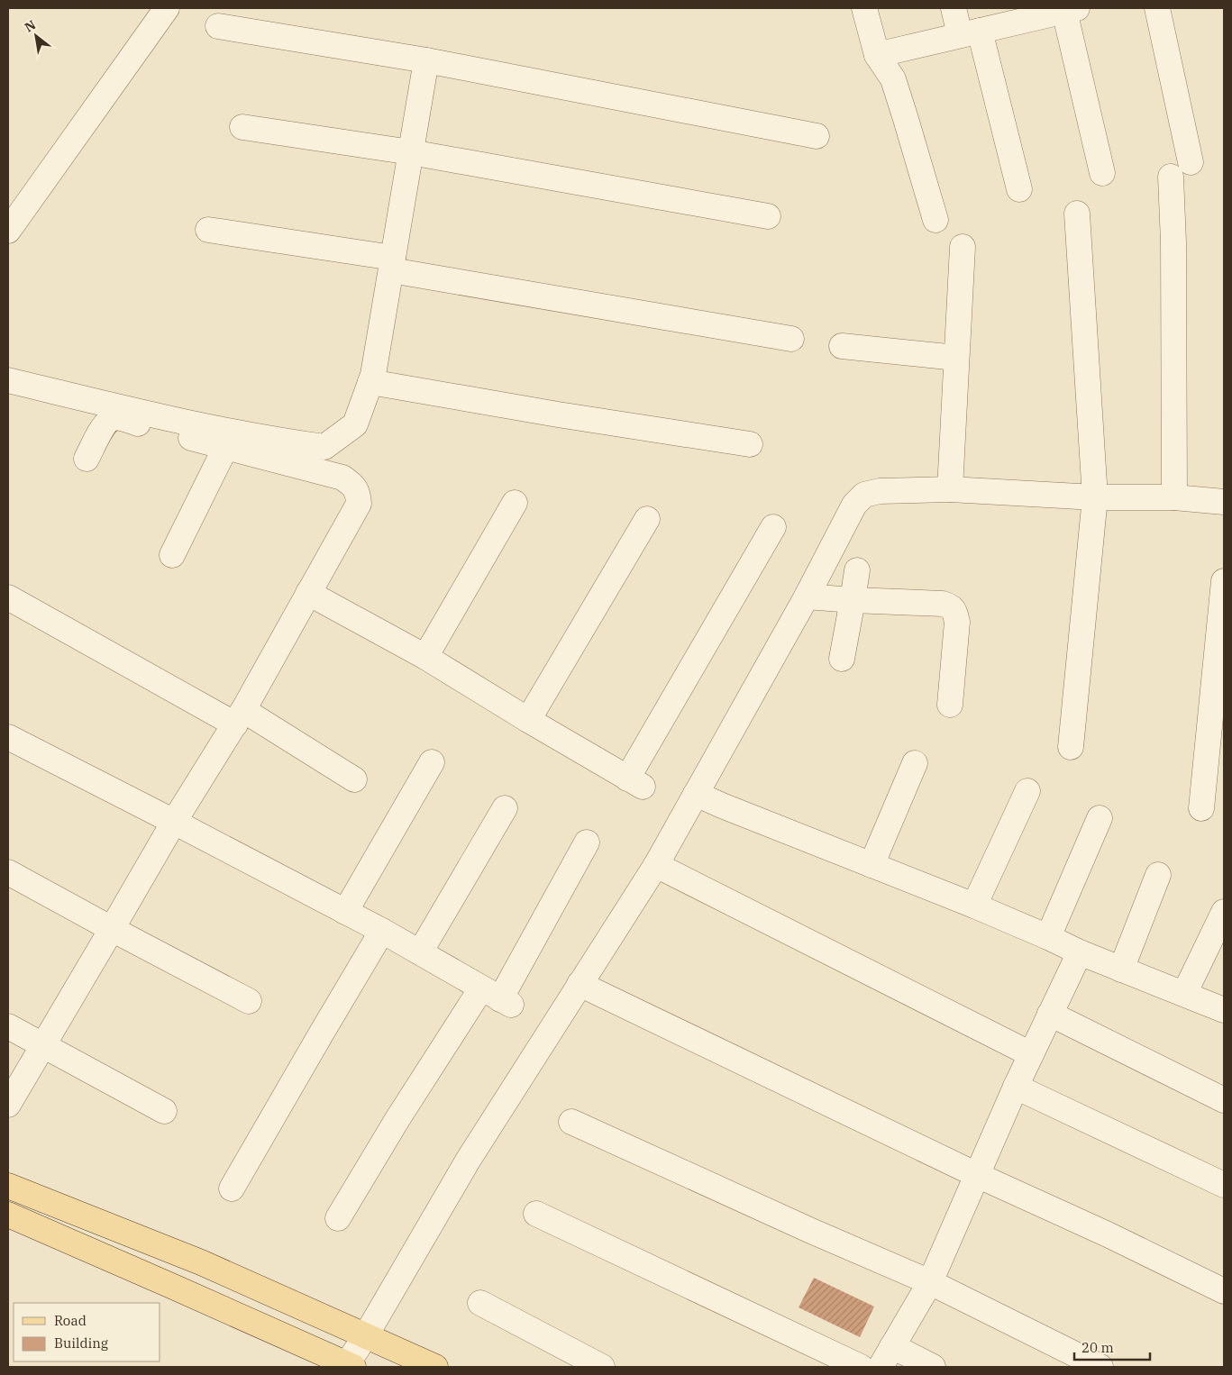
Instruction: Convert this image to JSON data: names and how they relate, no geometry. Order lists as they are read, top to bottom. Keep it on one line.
{"legend":["Road","Building"],"scale_bar":"20 m","north":"top left"}
